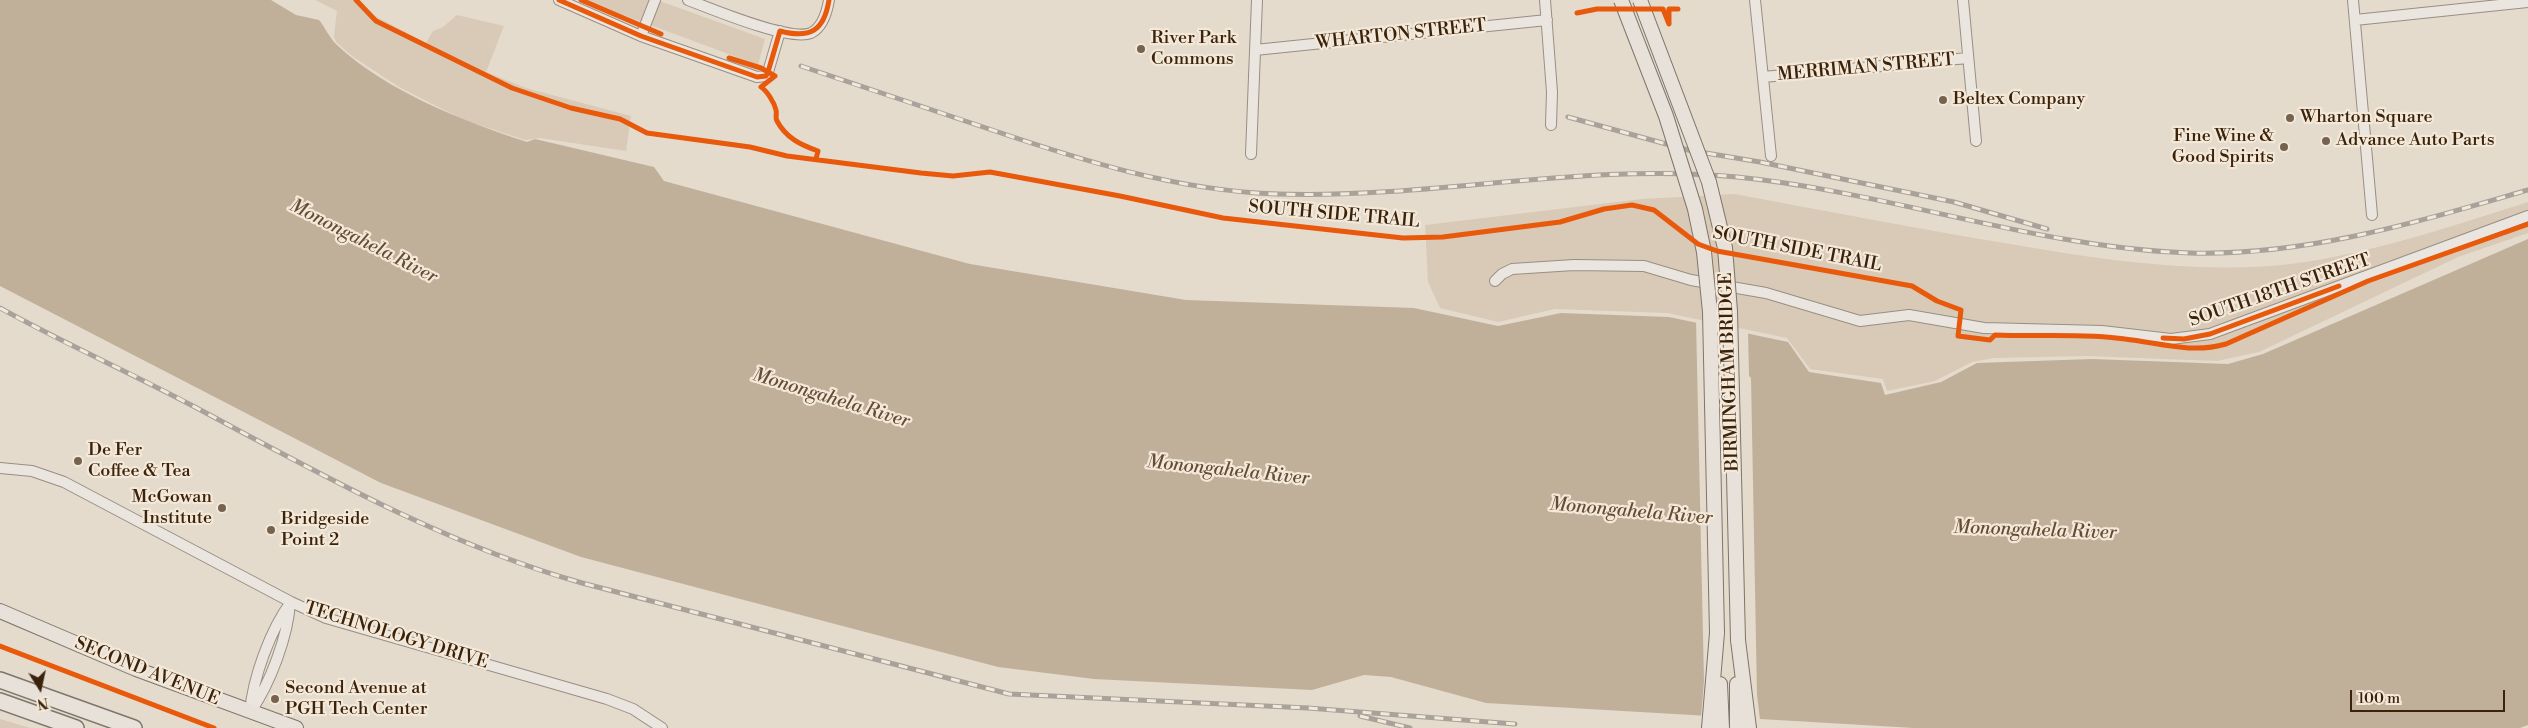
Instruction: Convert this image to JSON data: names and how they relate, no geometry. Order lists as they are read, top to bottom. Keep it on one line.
{"streets":{"main road":["BIRMINGHAM BRIDGE","SECOND AVENUE"],"street":["WHARTON STREET","MERRIMAN STREET","SOUTH 18TH STREET","TECHNOLOGY DRIVE"],"cycle path":["SOUTH SIDE TRAIL"]},"water":["Monongahela River"],"places":["River Park Commons","Beltex Company","Wharton Square","Advance Auto Parts","Fine Wine & Good Spirits","De Fer Coffee & Tea","McGowan Institute","Bridgeside Point 2","Second Avenue at PGH Tech Center"],"scale_bar":"100 m","north":"bottom"}
